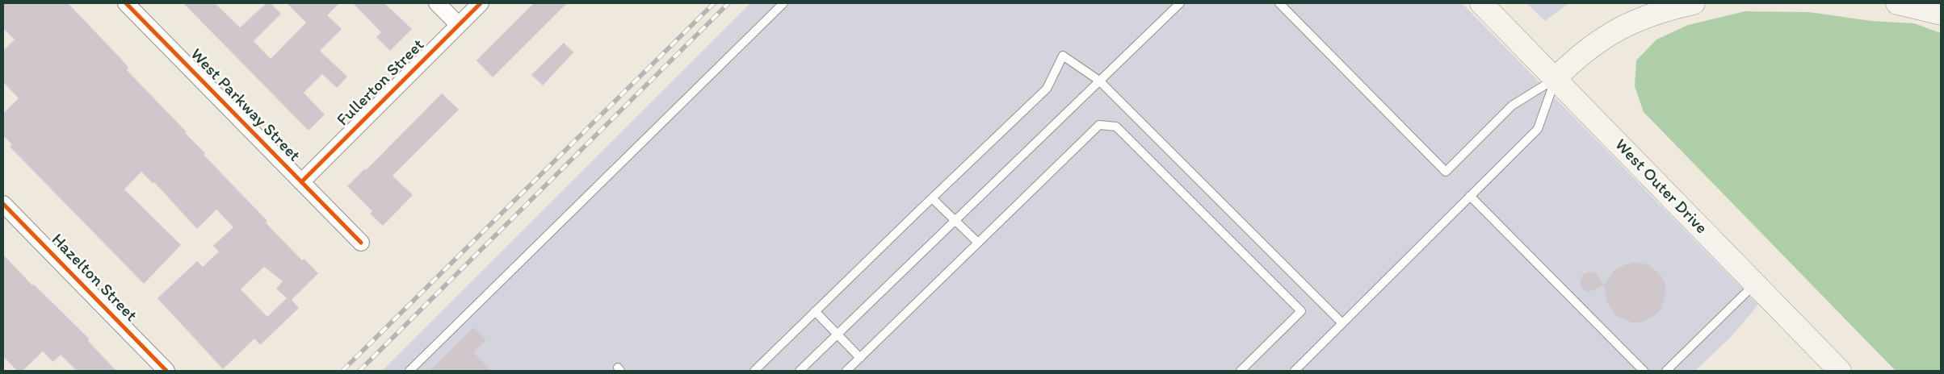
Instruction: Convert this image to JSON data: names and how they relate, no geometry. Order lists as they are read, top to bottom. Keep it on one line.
{"streets":{"main road":["West Outer Drive"],"street":["Fullerton Street","West Parkway Street","Hazelton Street"]},"crossings":[["Fullerton Street","West Parkway Street"]]}
